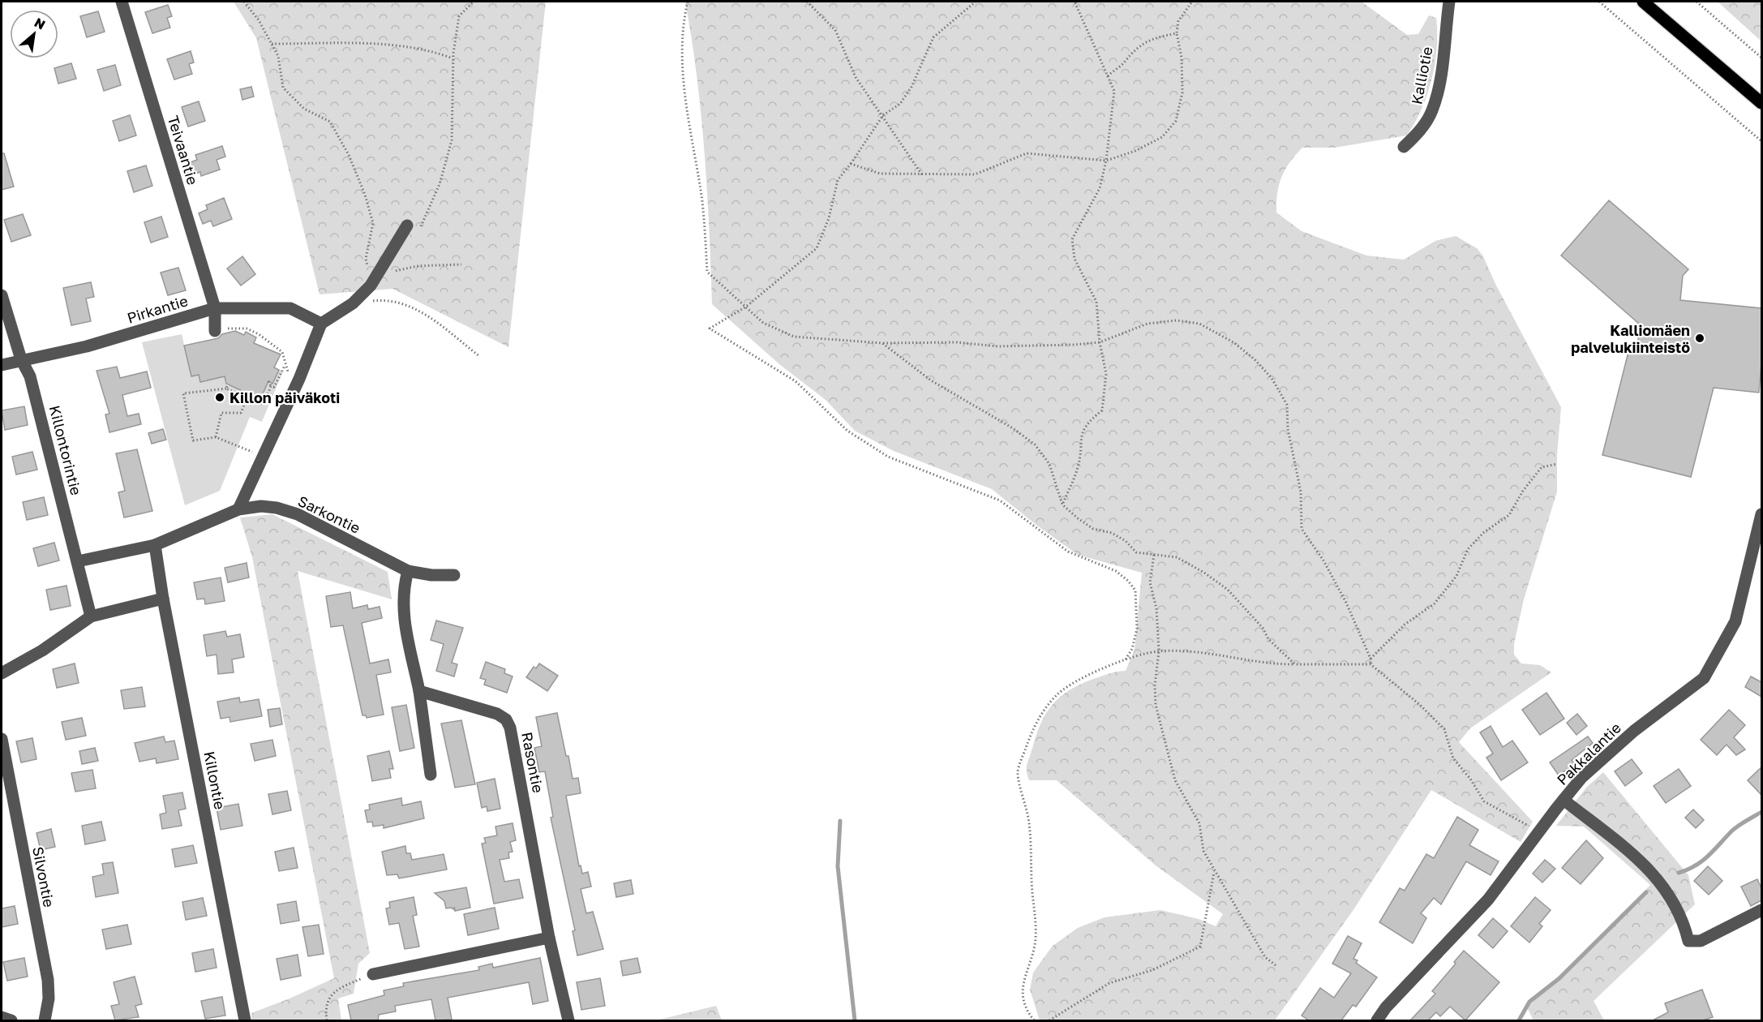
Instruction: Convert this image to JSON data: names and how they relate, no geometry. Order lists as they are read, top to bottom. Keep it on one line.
{"streets":{"street":["Kalliotie","Teivaantie","Pirkantie","Killontorintie","Sarkontie","Pakkalantie","Rasontie","Killontie","Silvontie"]},"crossings":[["Teivaantie","Pirkantie"],["Pirkantie","Killontorintie"],["Killontorintie","Sarkontie"],["Sarkontie","Killontie"]],"places":["Kalliomäen palvelukiinteistö","Killon päiväkoti"],"north":"top right"}
